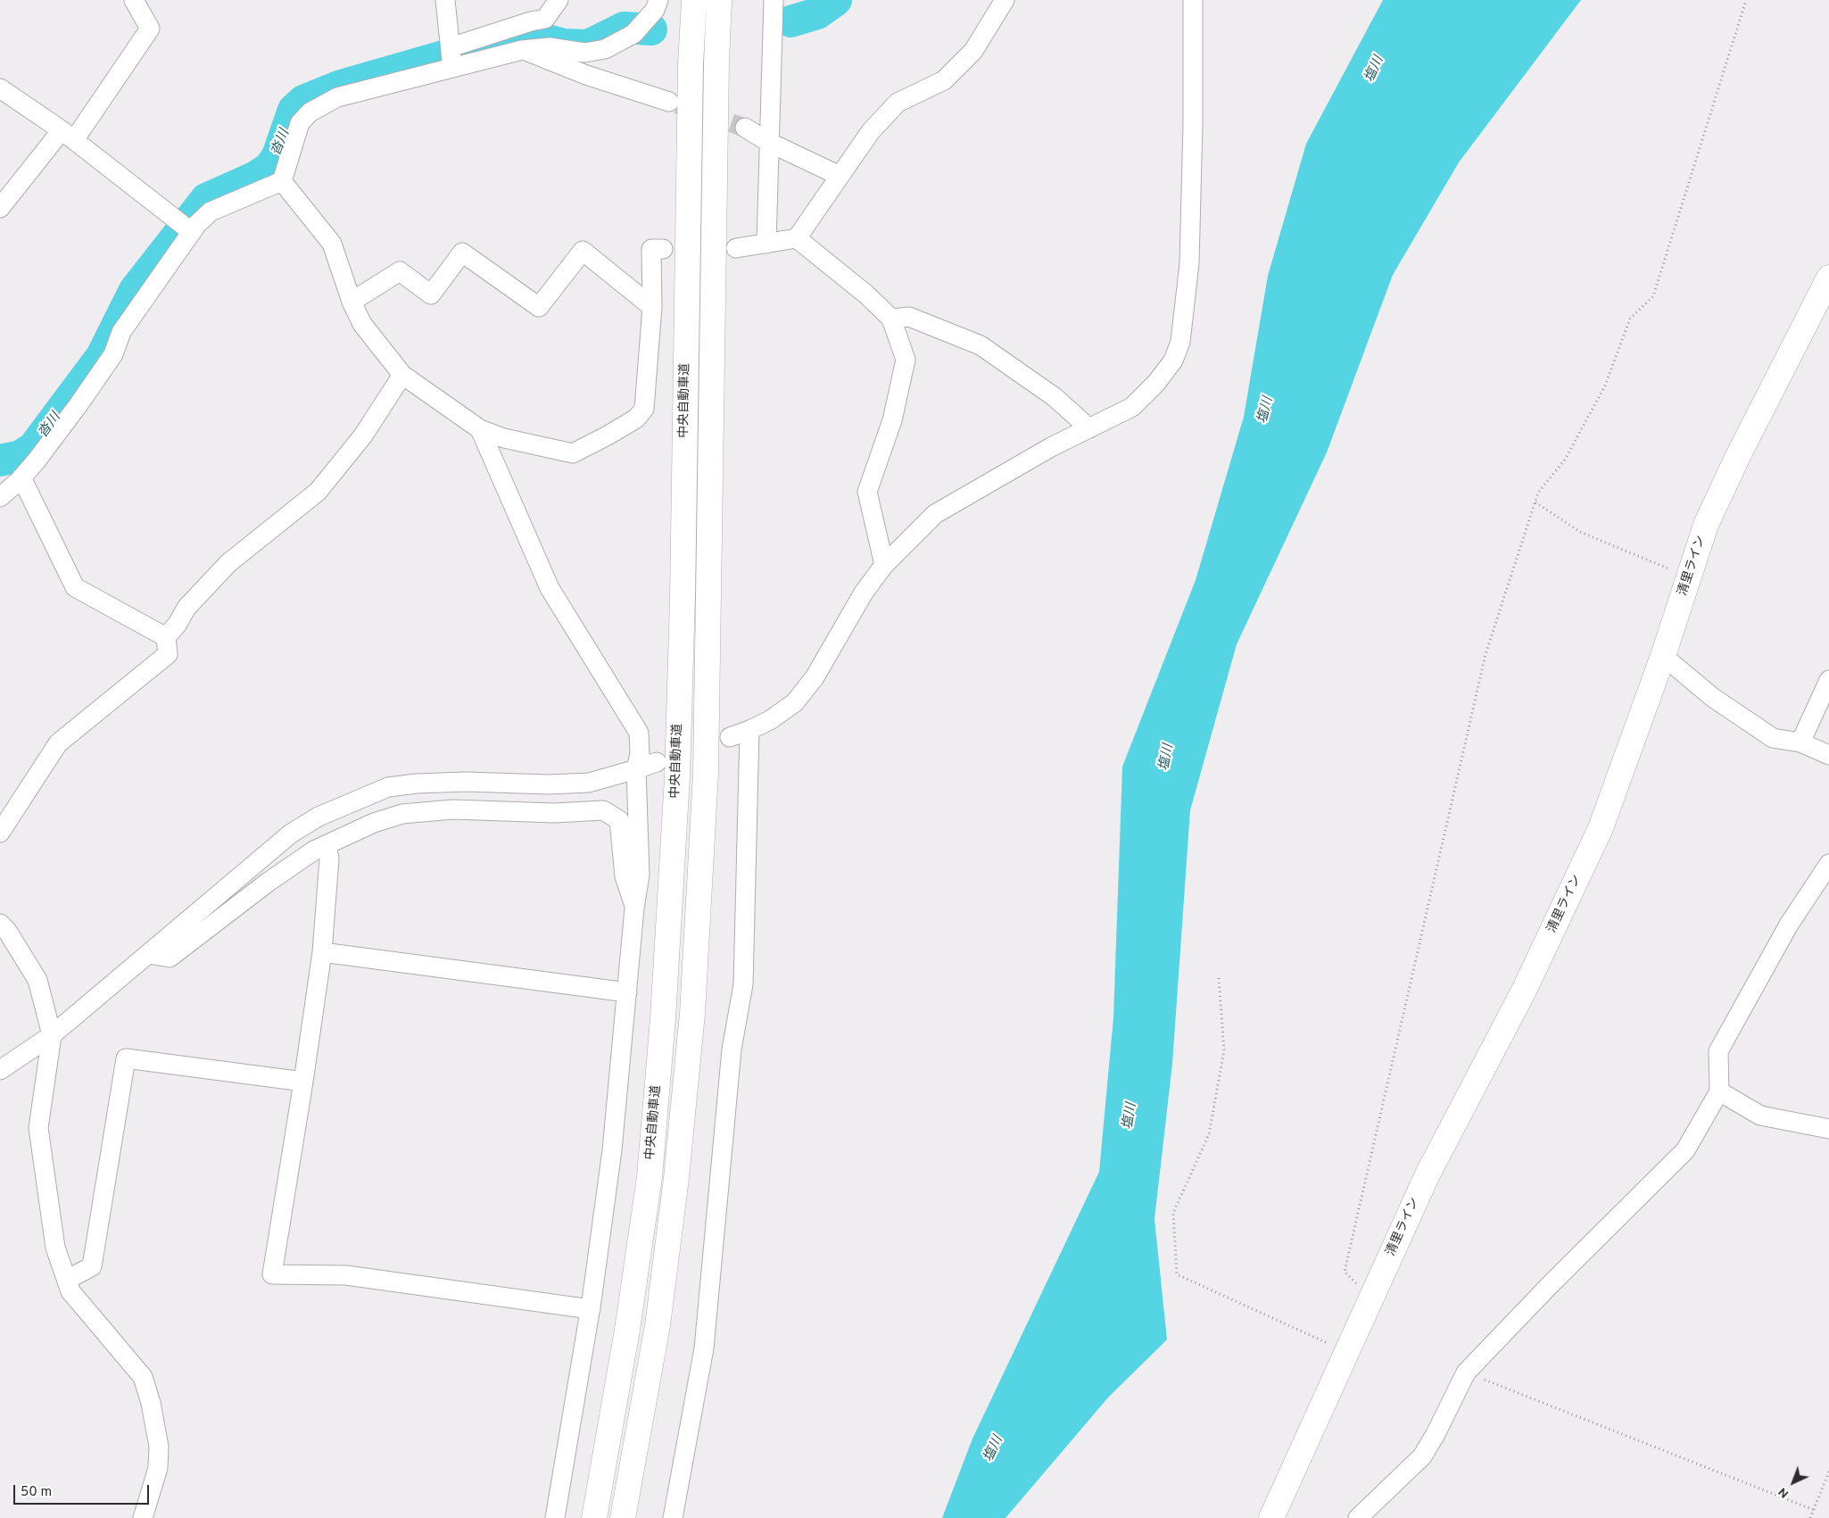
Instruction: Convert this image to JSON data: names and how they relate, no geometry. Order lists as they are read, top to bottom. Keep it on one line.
{"streets":{"highway":["中央自動車道","清里ライン"]},"water":["塩川","沓川"],"scale_bar":"50 m","north":"bottom left"}
